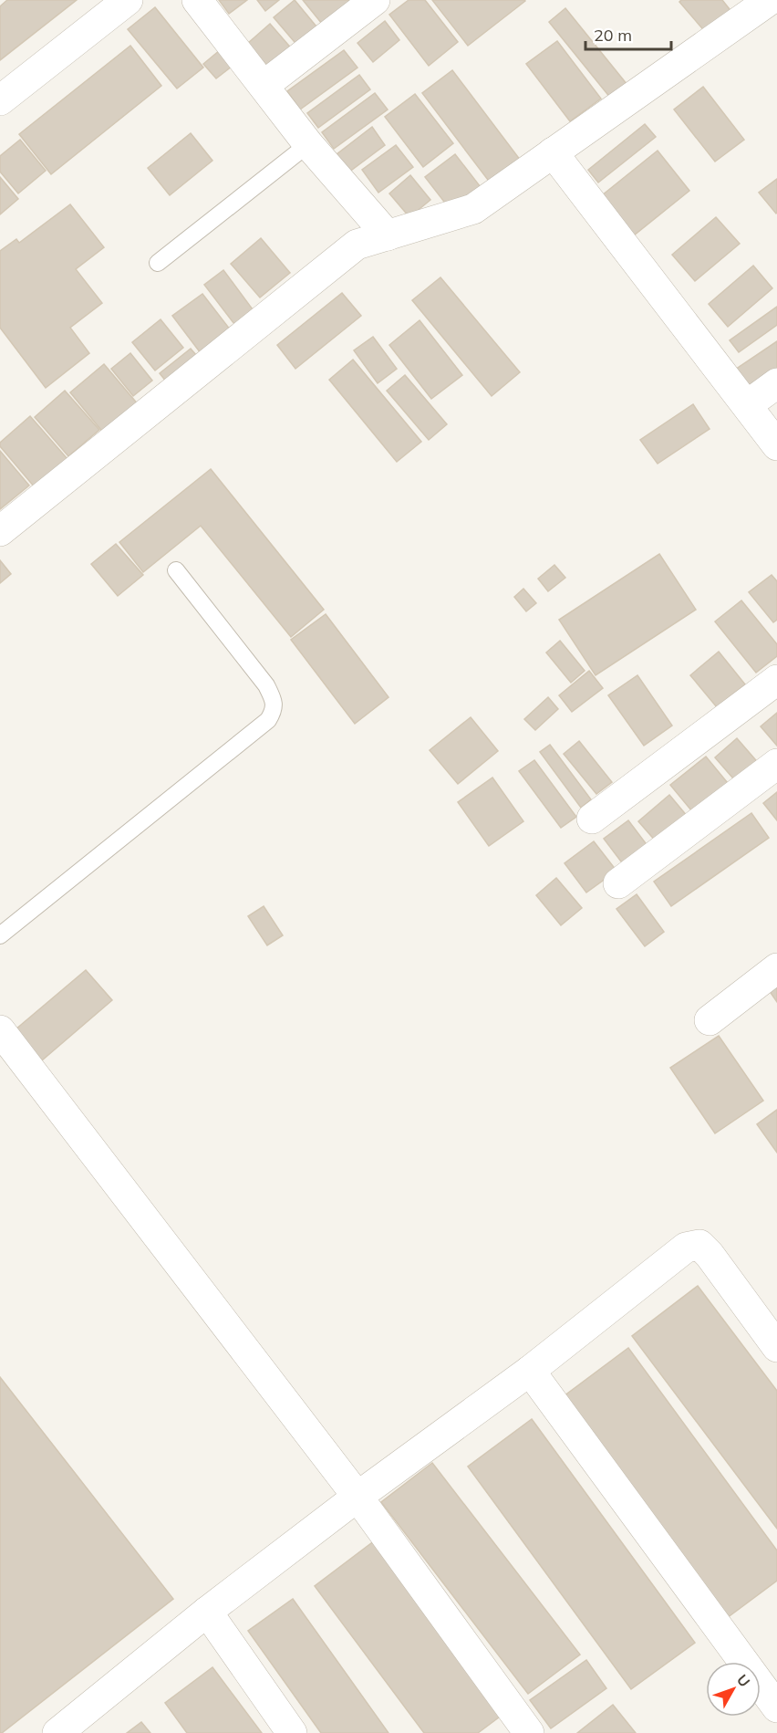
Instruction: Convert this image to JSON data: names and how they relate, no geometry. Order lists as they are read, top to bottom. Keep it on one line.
{"scale_bar":"20 m","north":"top right"}
